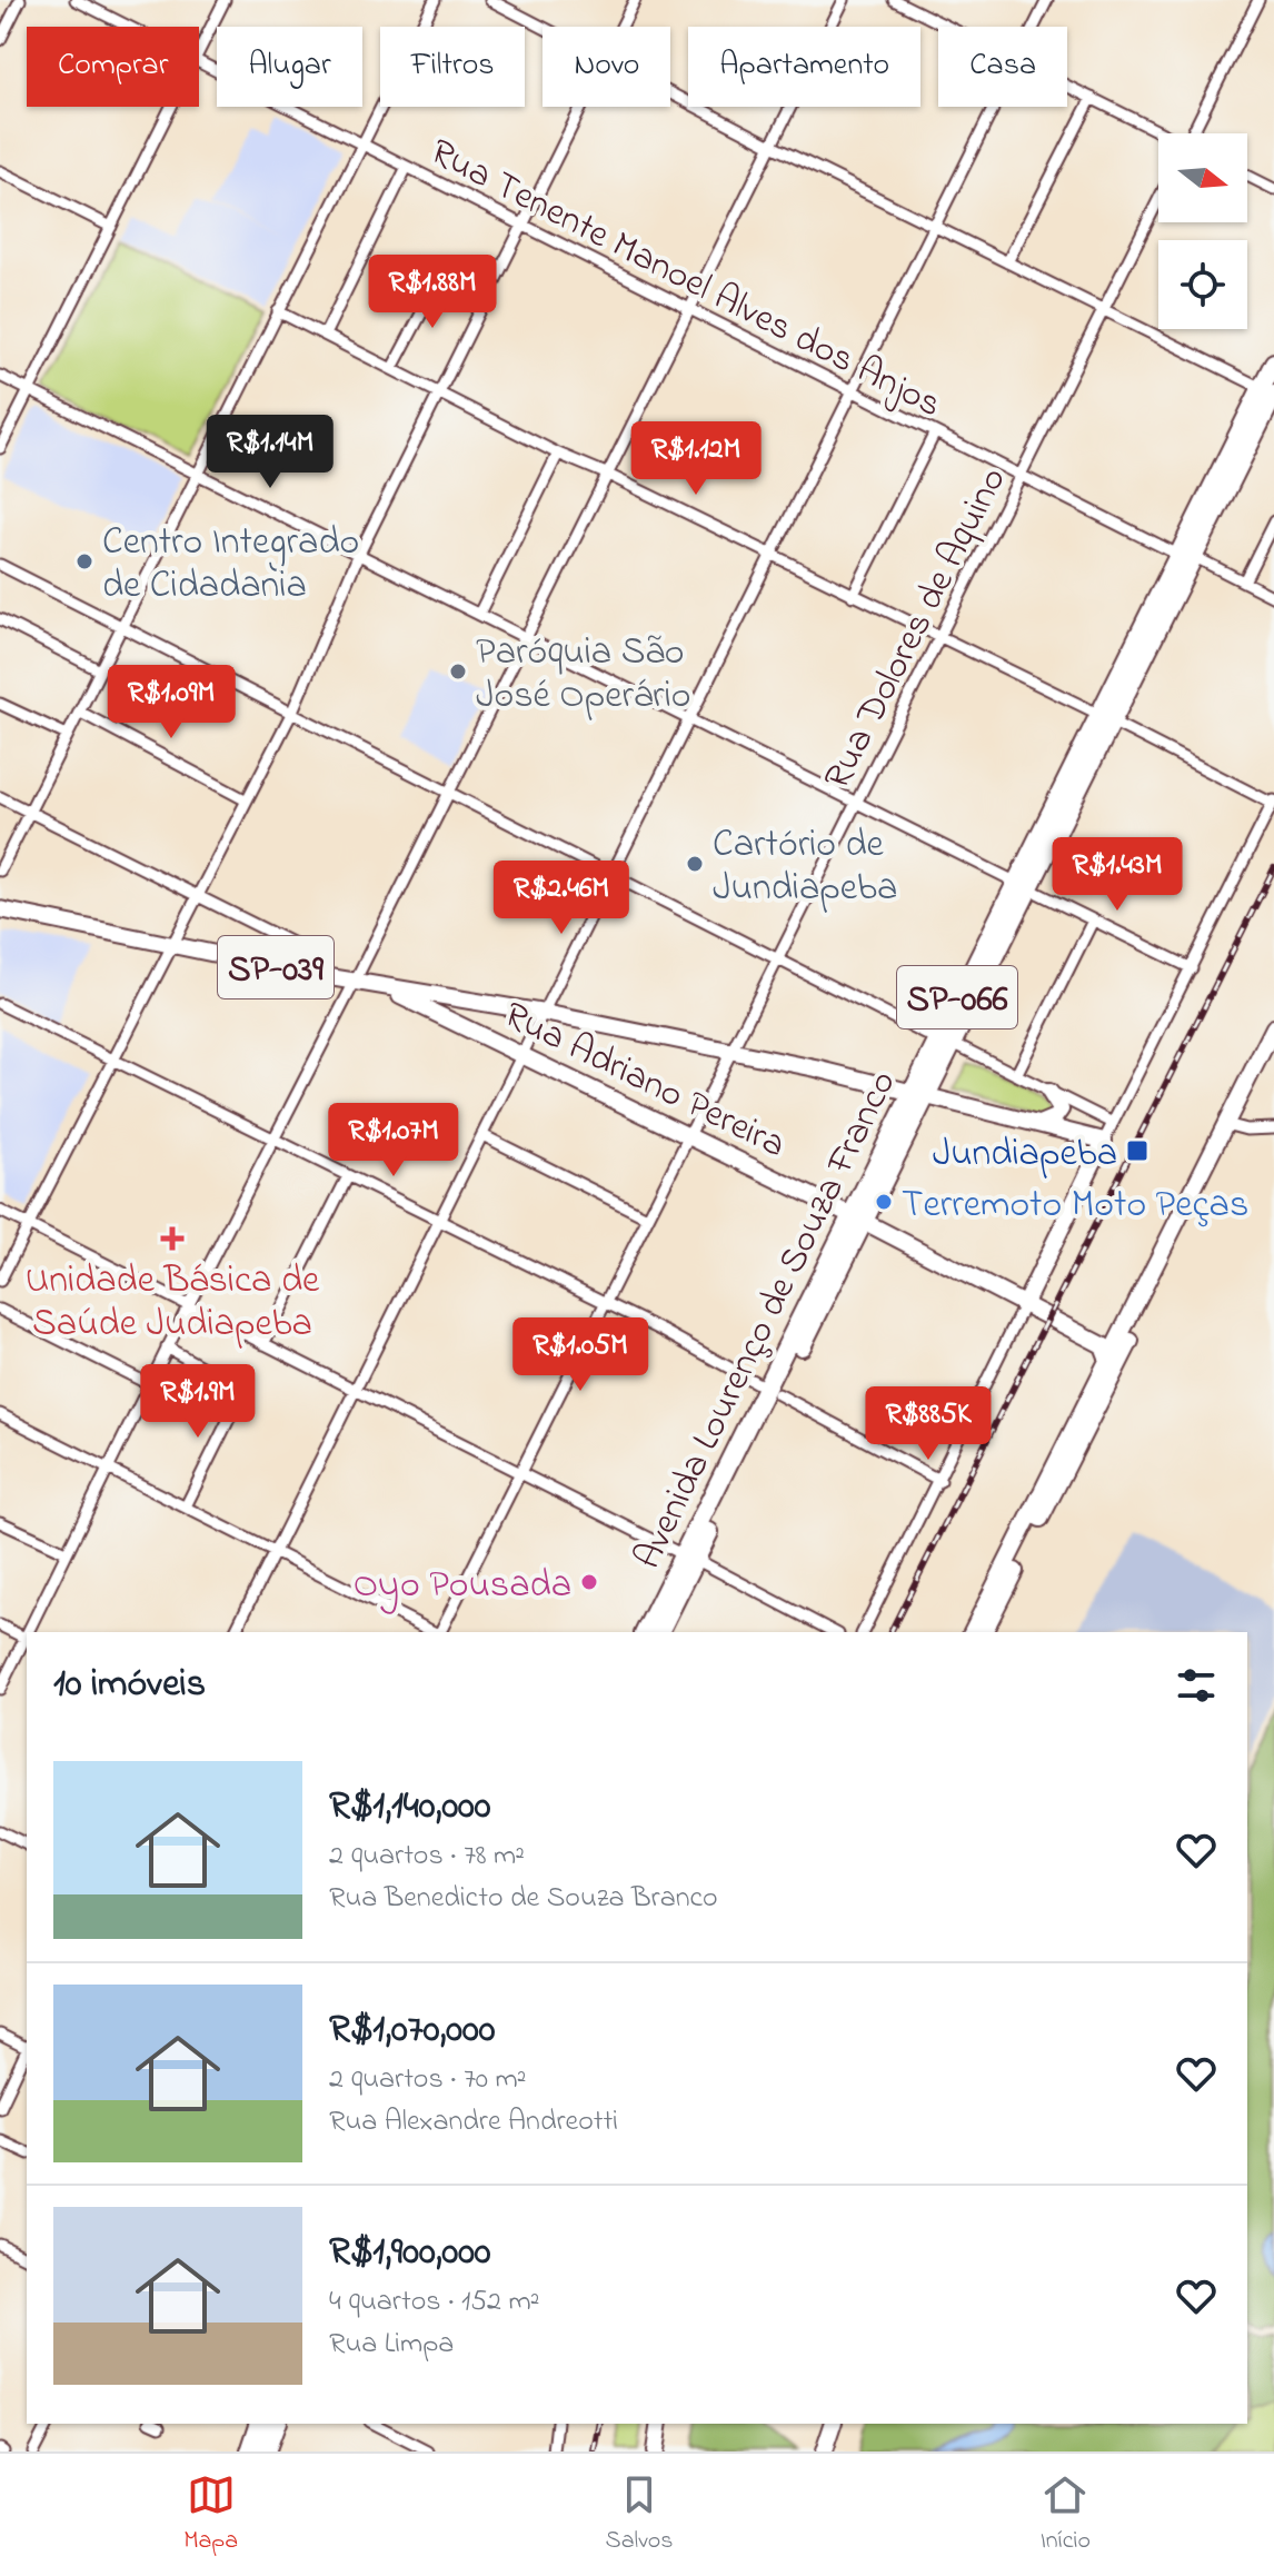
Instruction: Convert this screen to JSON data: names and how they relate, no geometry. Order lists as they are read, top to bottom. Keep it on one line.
{"streets":{"highway":["SP-066","Avenida Lourenço de Souza Franco"],"main road":["SP-039","Rua Adriano Pereira"],"street":["Rua Tenente Manoel Alves dos Anjos","Rua Dolores de Aquino"]},"crossings":[["Rua Tenente Manoel Alves dos Anjos","Rua Dolores de Aquino"],["Rua Tenente Manoel Alves dos Anjos","Avenida Lourenço de Souza Franco"],["Rua Dolores de Aquino","Rua Adriano Pereira"],["SP-039","Rua Adriano Pereira"],["Rua Adriano Pereira","Avenida Lourenço de Souza Franco"]],"places":{"other":["Centro Integrado de Cidadania","Paróquia São José Operário","Cartório de Jundiapeba","Terremoto Moto Peças","Oyo Pousada"],"transit":["Jundiapeba"],"health":["Unidade Básica de Saúde Judiapeba"]},"north":"right","page":{"chip":["Comprar","Alugar","Filtros","Novo","Apartamento","Casa"],"price":["R$1.88M","R$1.14M","R$1.12M","R$1.09M","R$1.43M","R$2.46M","R$1.07M","R$1.05M","R$1.9M","R$885K"],"heading":"10 imóveis","list":[{"name":"R$1,140,000","note":"2 quartos · 78 m² · Rua Benedicto de Souza Branco"},{"name":"R$1,070,000","note":"2 quartos · 70 m² · Rua Alexandre Andreotti"},{"name":"R$1,900,000","note":"4 quartos · 152 m² · Rua Limpa"}],"tabs":["Mapa","Salvos","Início"]}}
